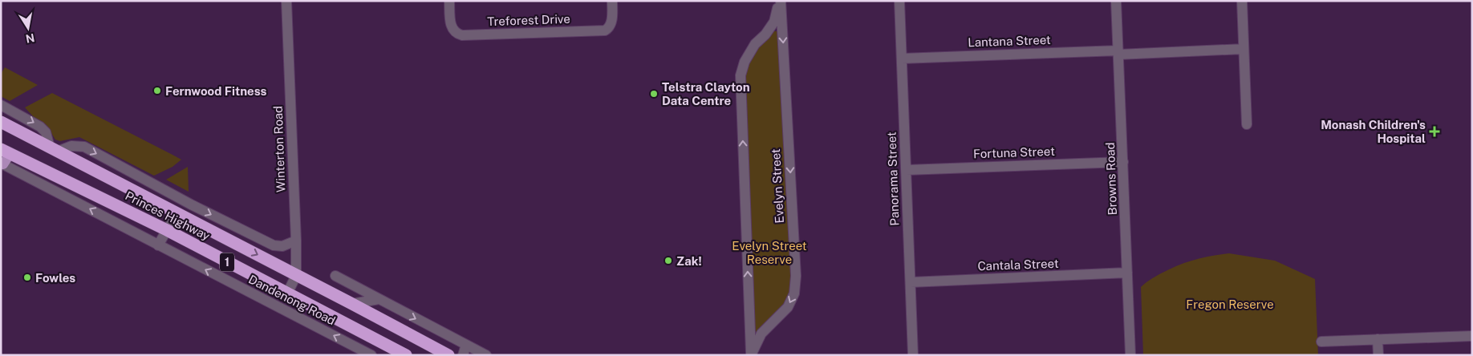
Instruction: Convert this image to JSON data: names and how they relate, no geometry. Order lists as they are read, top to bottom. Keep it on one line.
{"streets":{"highway":["Princes Highway","1"],"street":["Treforest Drive","Lantana Street","Winterton Road","Fortuna Street","Panorama Street","Browns Road","Evelyn Street","Cantala Street","Dandenong Road"]},"crossings":[["Lantana Street","Panorama Street"],["Lantana Street","Browns Road"],["Winterton Road","Princes Highway"],["Fortuna Street","Panorama Street"],["Fortuna Street","Browns Road"],["Panorama Street","Cantala Street"],["Browns Road","Cantala Street"]],"one_way":["Dandenong Road"],"parks":["Evelyn Street Reserve","Fregon Reserve"],"places":{"other":["Fernwood Fitness","Telstra Clayton Data Centre","Zak!","Fowles"],"health":["Monash Children's Hospital"]},"north":"bottom"}
